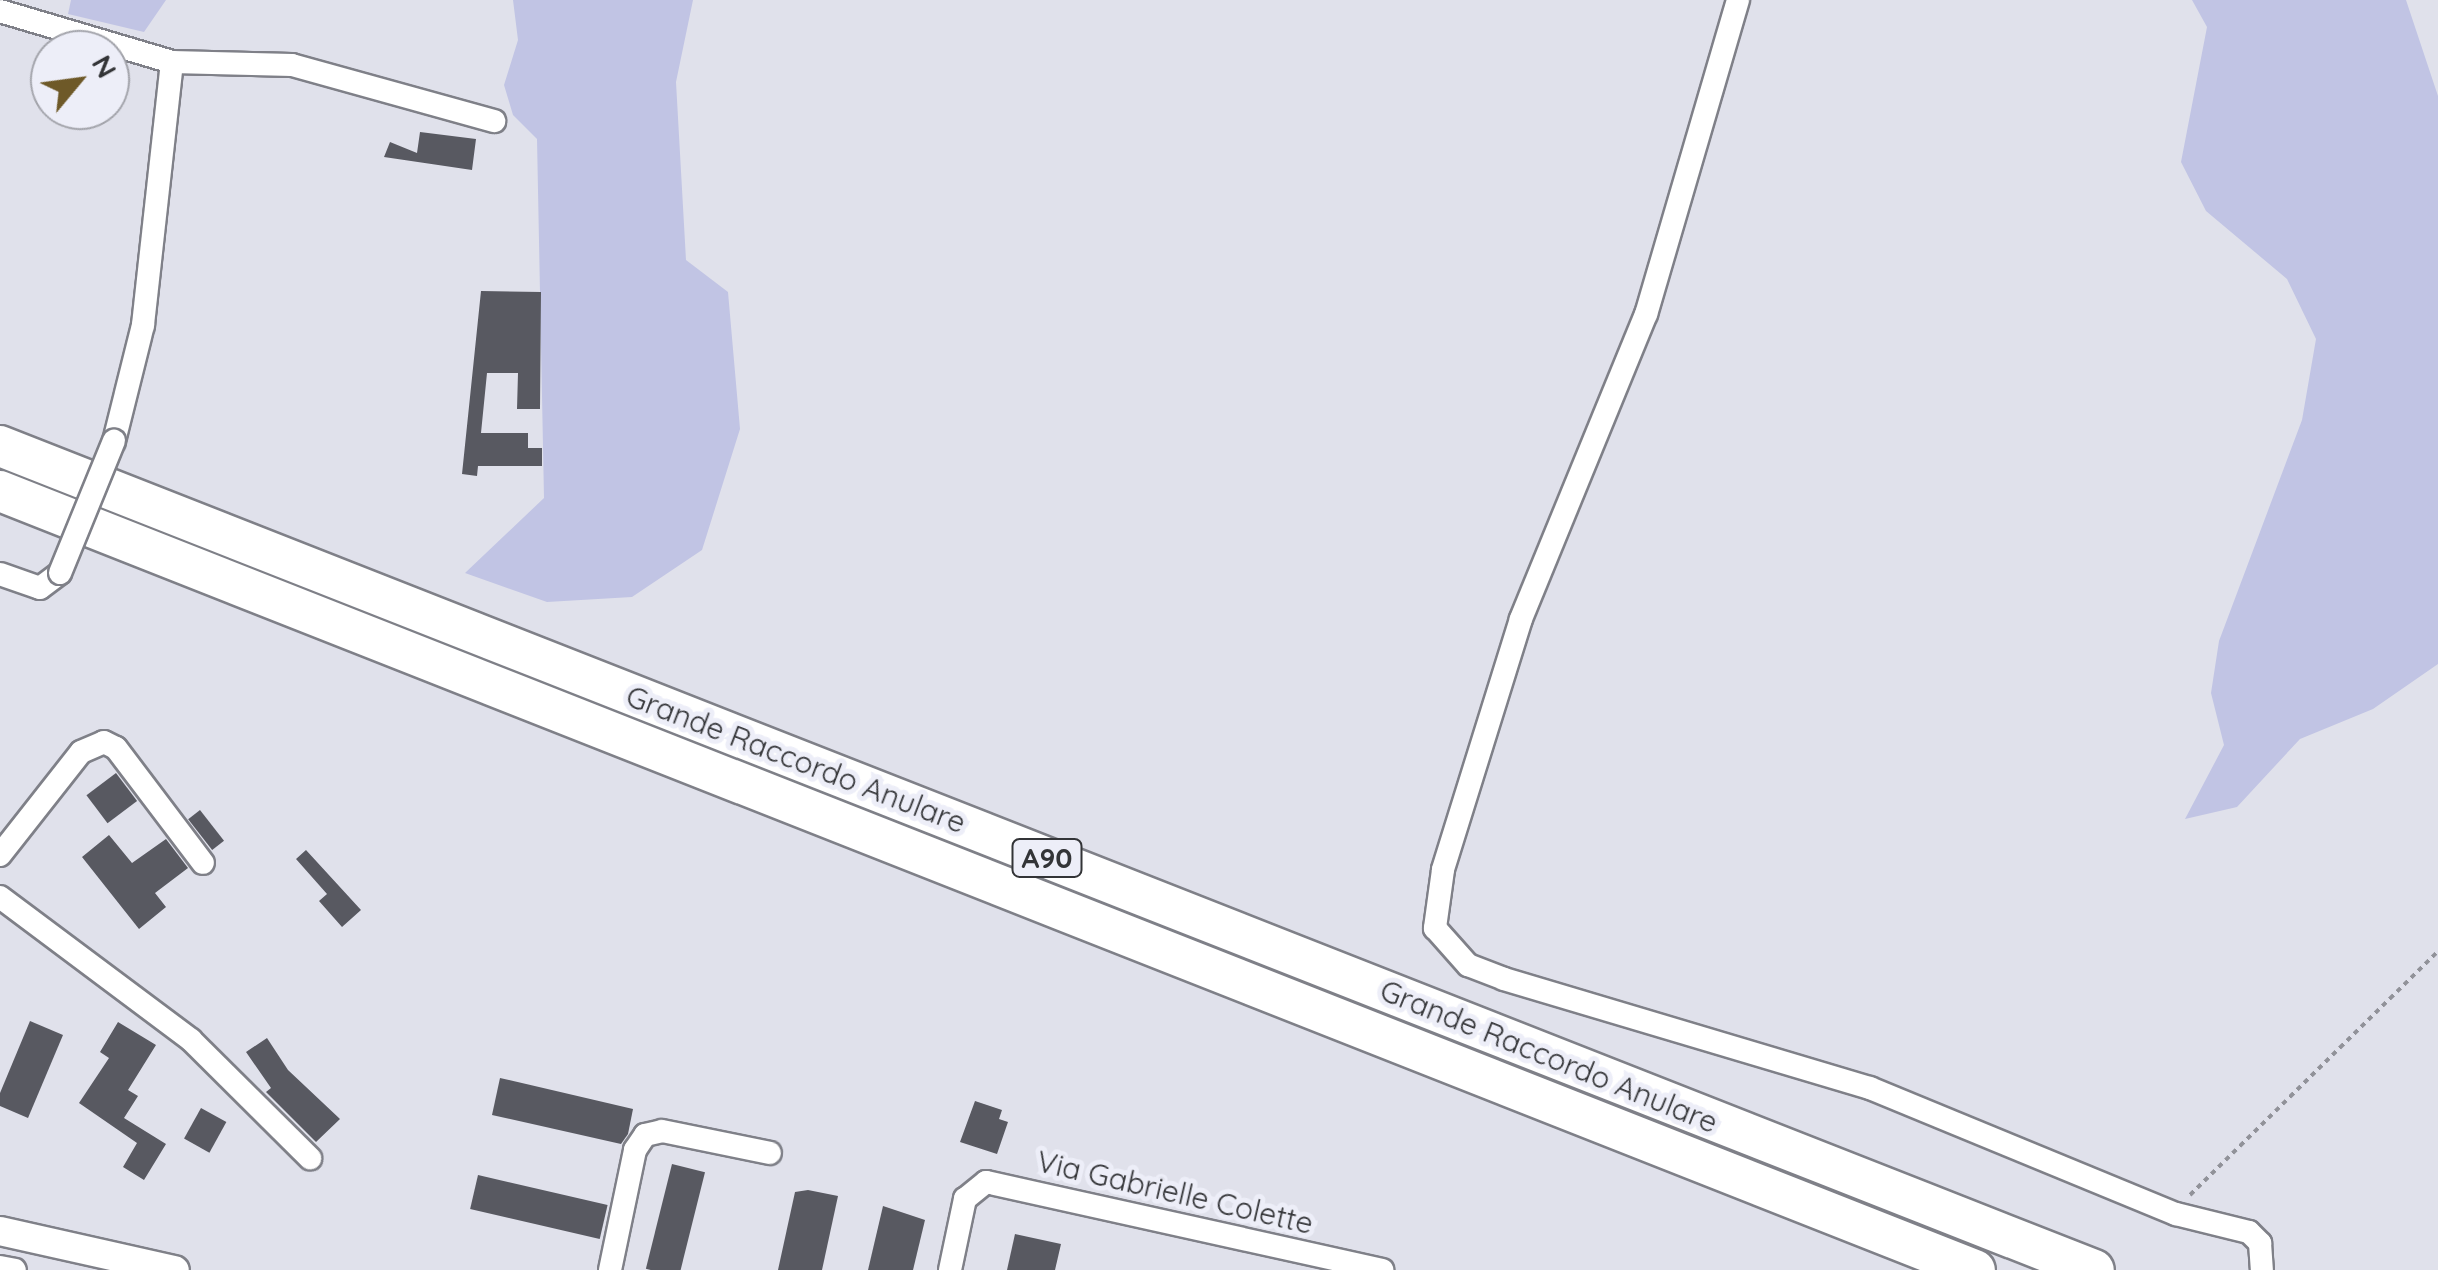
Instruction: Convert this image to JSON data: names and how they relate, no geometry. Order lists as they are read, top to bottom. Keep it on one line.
{"streets":{"highway":["Grande Raccordo Anulare","A90"],"street":["Via Gabrielle Colette"]},"north":"top right"}
